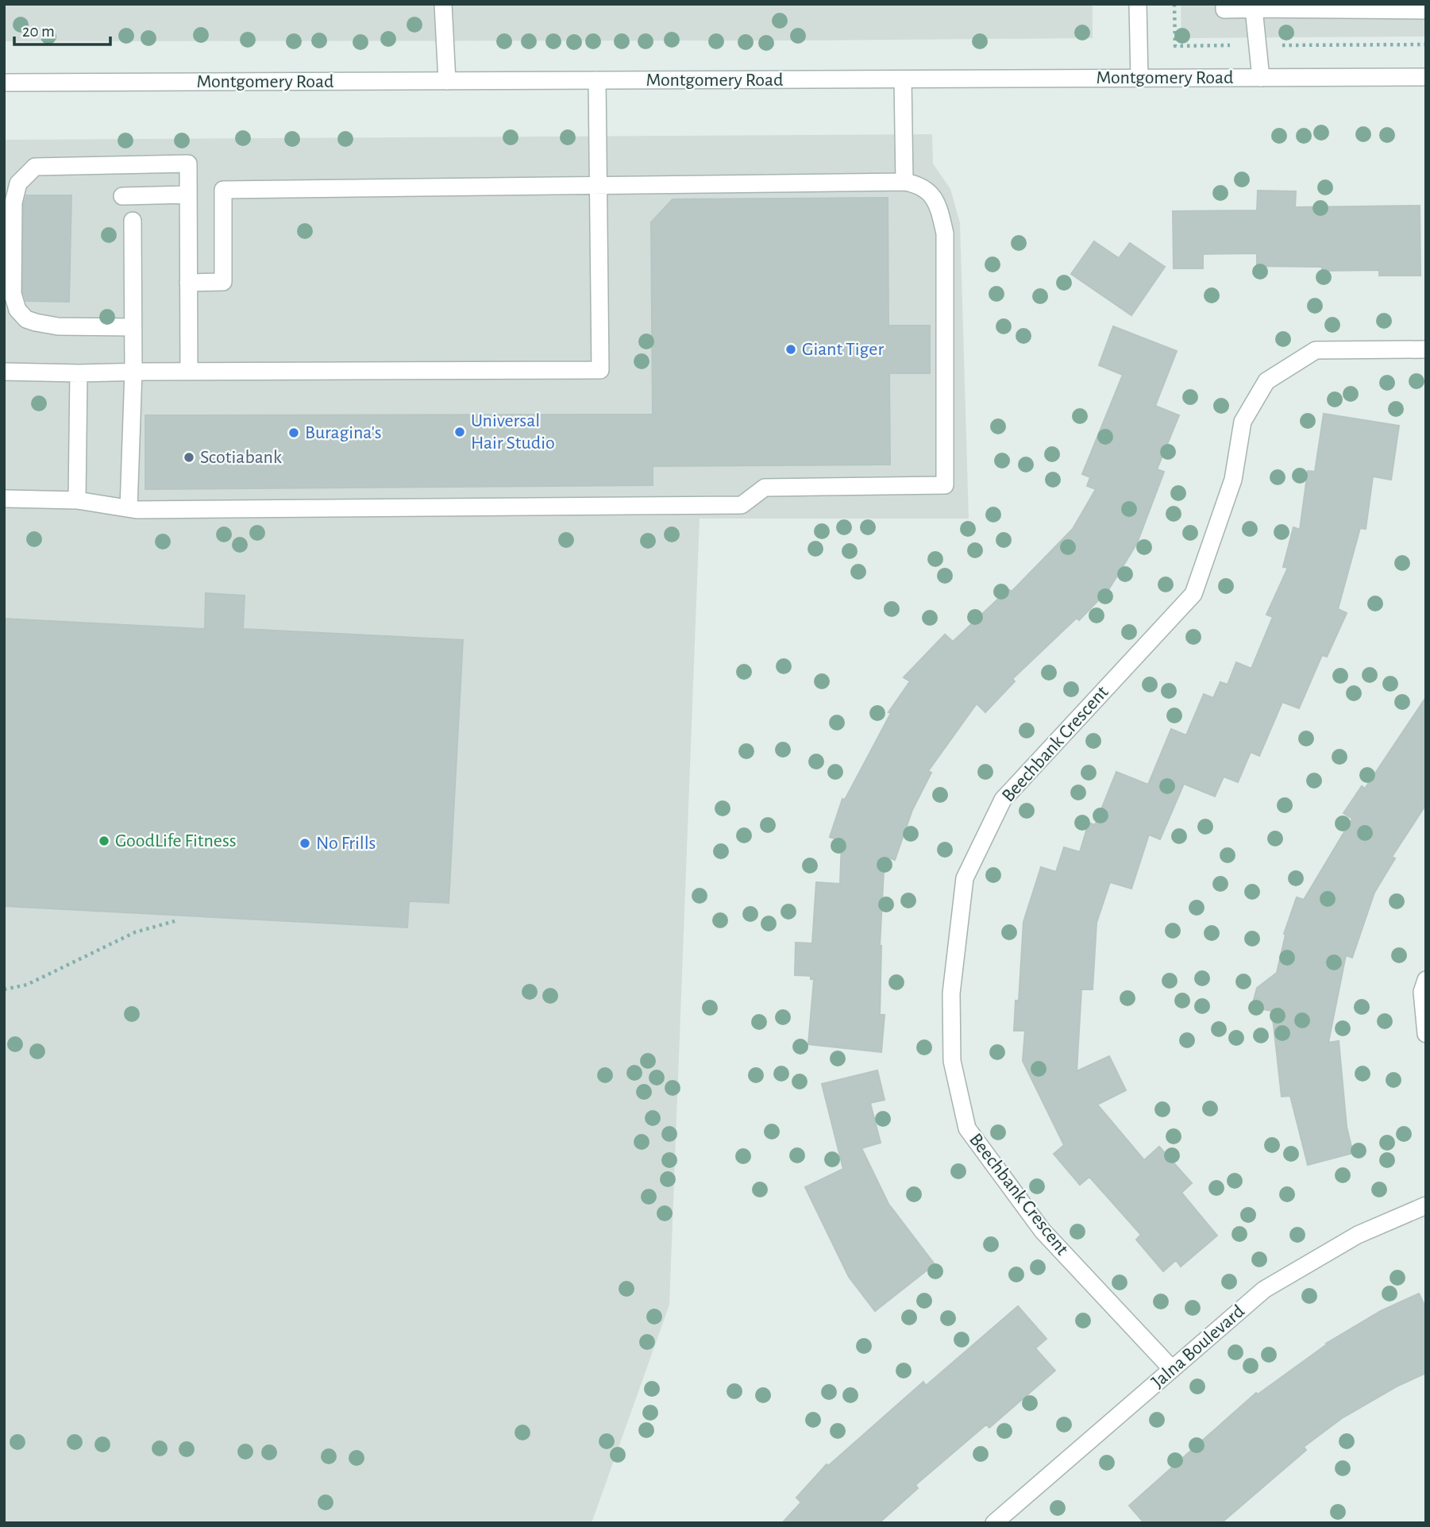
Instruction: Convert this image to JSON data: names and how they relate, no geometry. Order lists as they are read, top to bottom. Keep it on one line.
{"streets":{"street":["Montgomery Road","Beechbank Crescent","Jalna Boulevard"]},"crossings":[["Beechbank Crescent","Jalna Boulevard"]],"places":["Giant Tiger","Universal Hair Studio","Buragina's","Scotiabank","GoodLife Fitness","No Frills"],"scale_bar":"20 m"}
